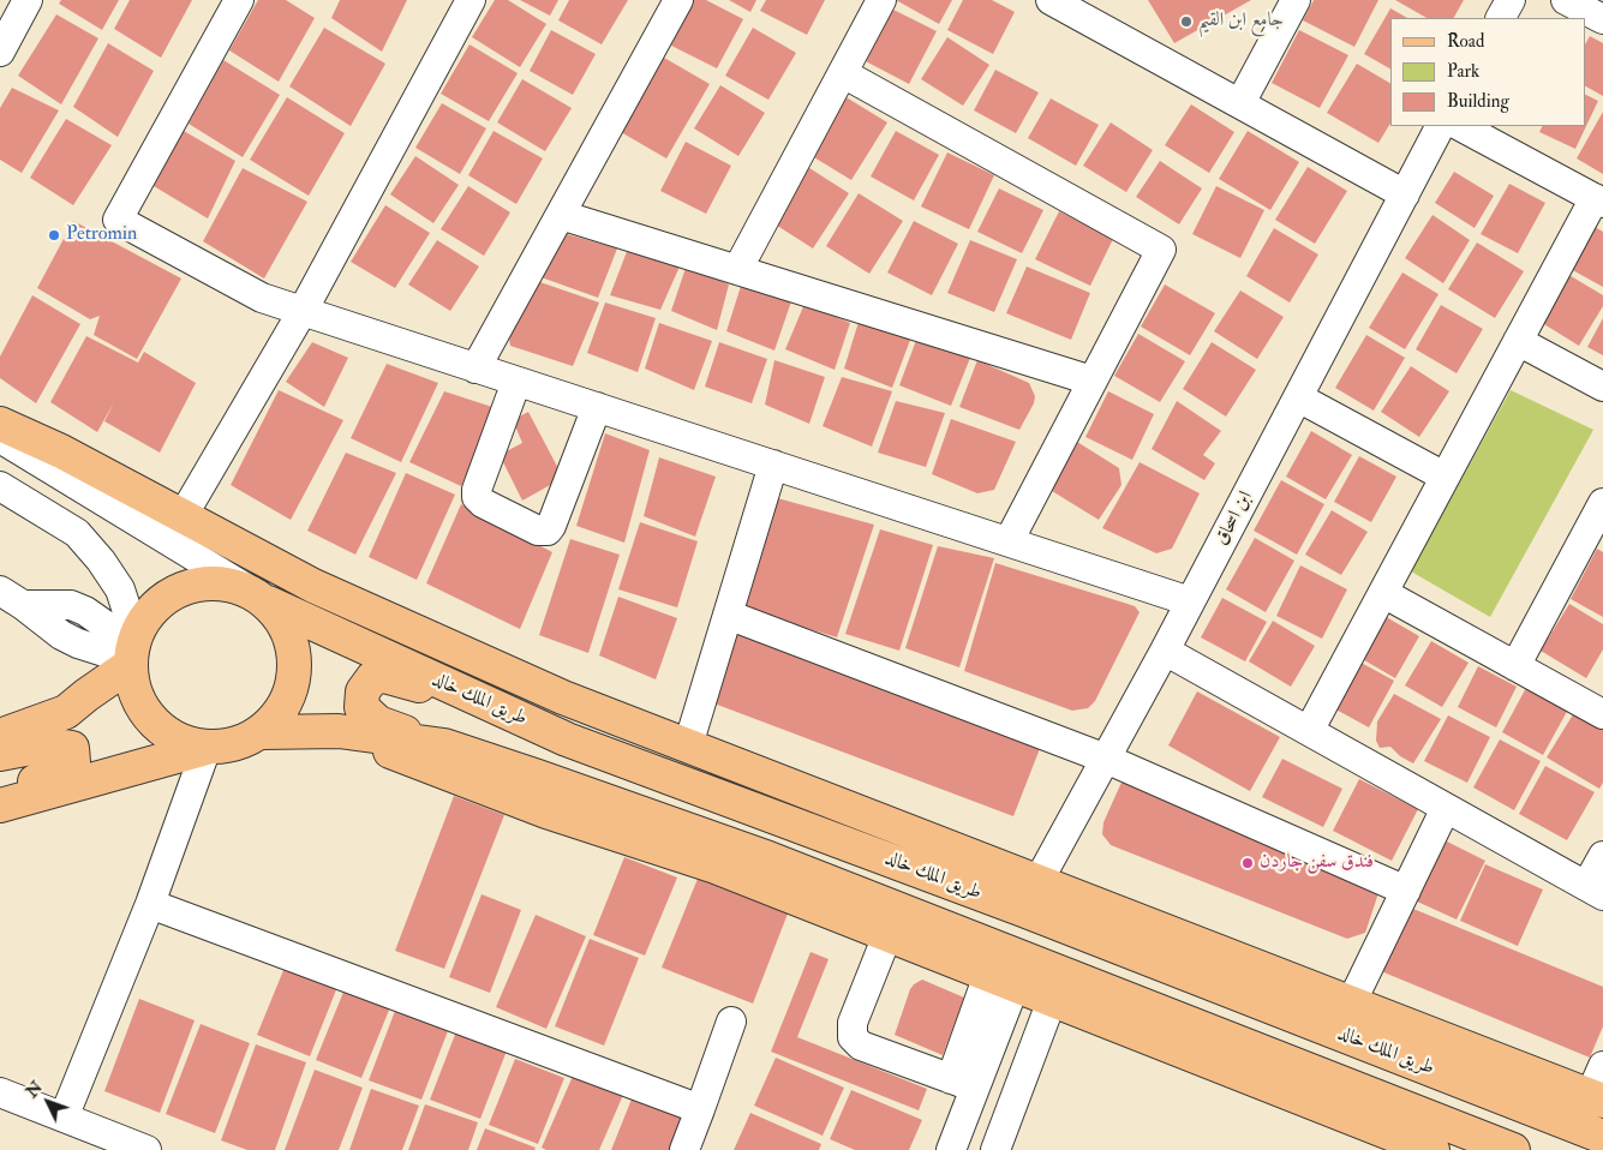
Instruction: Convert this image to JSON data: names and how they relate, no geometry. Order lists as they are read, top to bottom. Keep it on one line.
{"streets":{"main road":["طريق الملك خالد"],"street":["ابن اسحاق"]},"crossings":[["ابن اسحاق","طريق الملك خالد"]],"places":["جامع ابن القيم","Petromin","فندق سفن جاردن"],"legend":["Road","Park","Building"],"north":"top left"}
